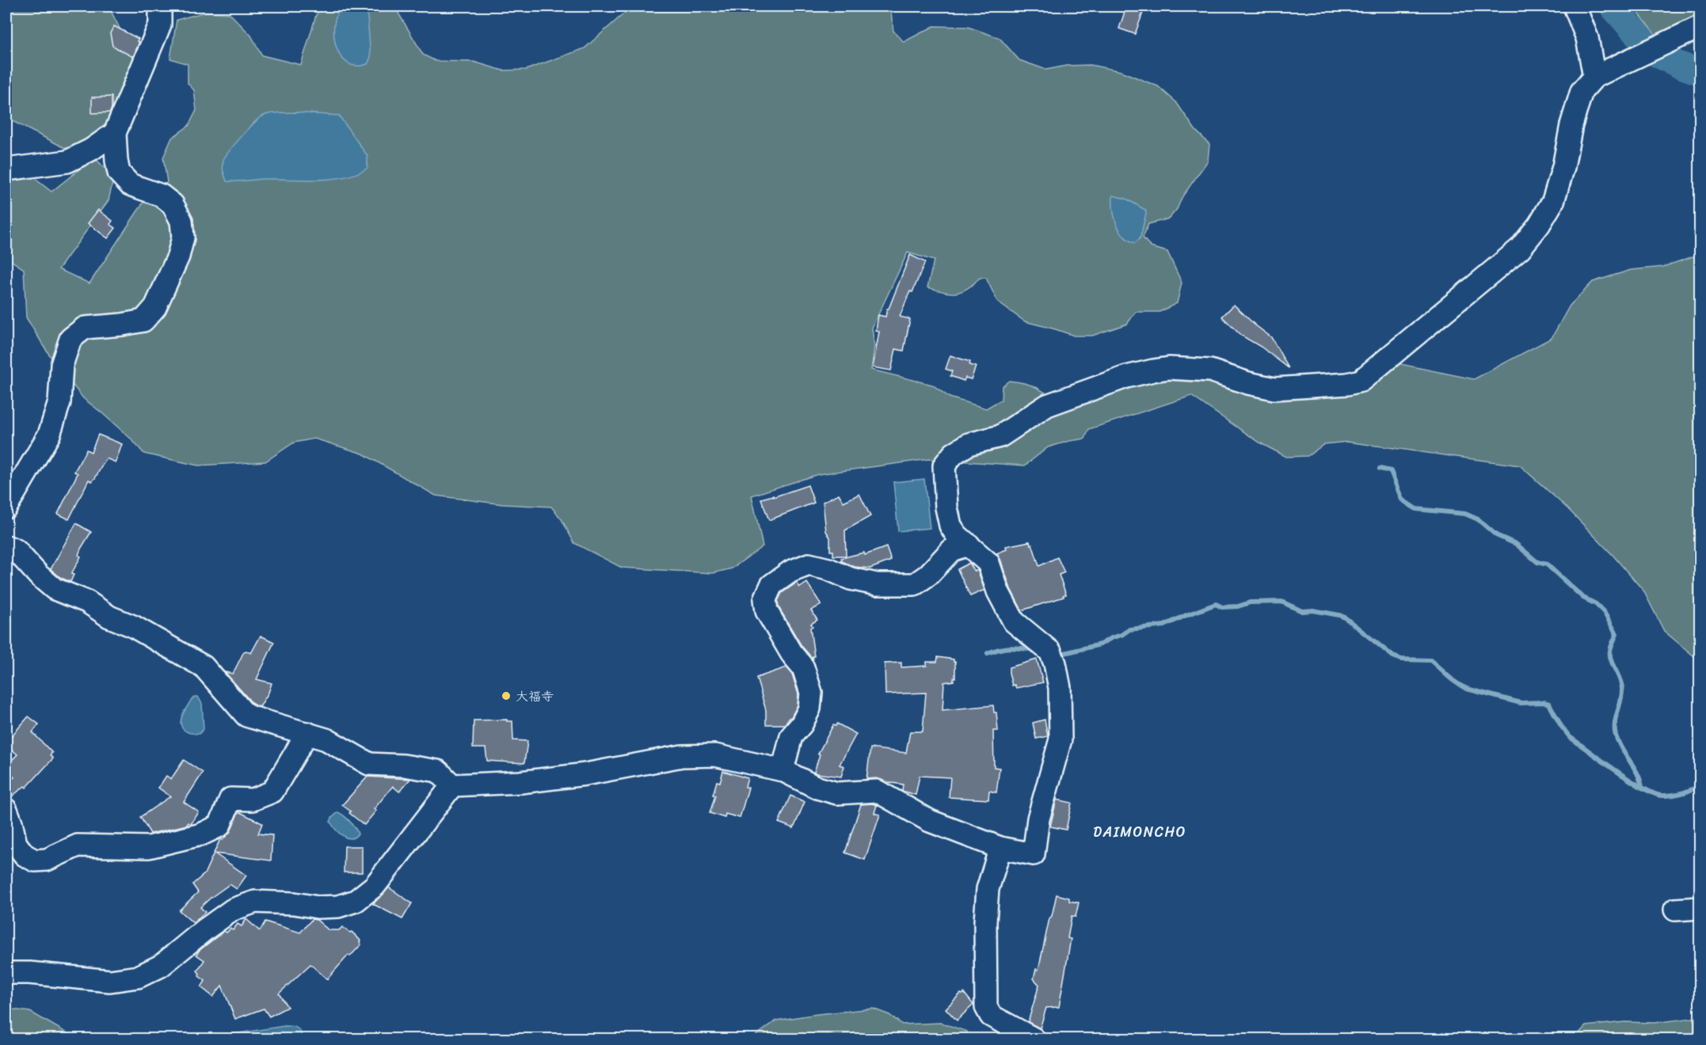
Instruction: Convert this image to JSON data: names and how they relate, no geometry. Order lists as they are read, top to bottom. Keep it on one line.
{"districts":["DAIMONCHO"],"places":["大福寺"]}
